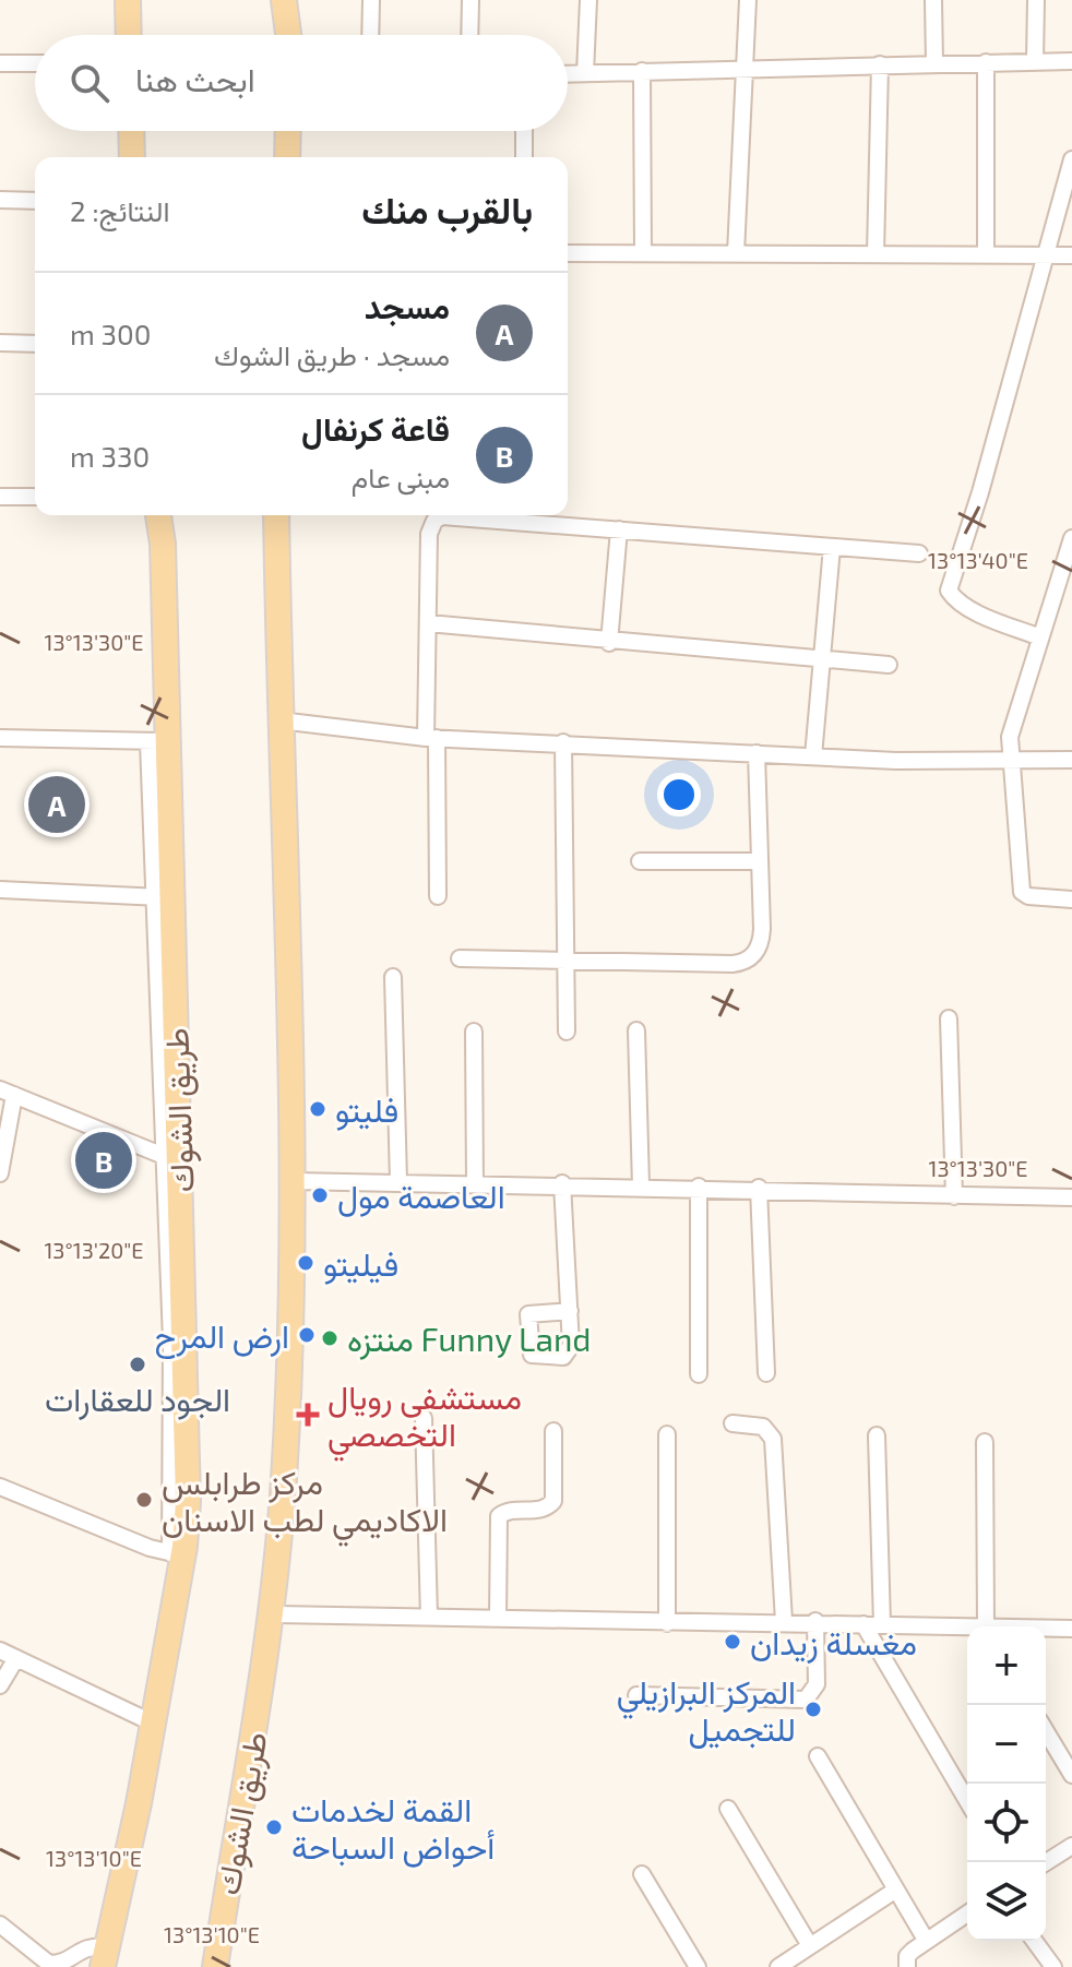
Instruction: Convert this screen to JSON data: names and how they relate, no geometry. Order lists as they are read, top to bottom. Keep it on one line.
{"streets":{"main road":["طريق الشوك"]},"places":{"other":["فليتو","العاصمة مول","فيليتو","ارض المرح","منتزه Funny Land","الجود للعقارات","مركز طرابلس الاكاديمي لطب الاسنان","مغسلة زيدان","المركز البرازيلي للتجميل","القمة لخدمات أحواض السباحة"],"health":["مستشفى رويال التخصصي"]},"page":{"search":"ابحث هنا","heading":["بالقرب منك","النتائج: 2"],"list":[{"mark":"A","name":"مسجد","note":"مسجد · طريق الشوك","value":"300 m"},{"mark":"B","name":"قاعة كرنفال","note":"مبنى عام","value":"330 m"}],"pins":["A","B"],"map_buttons":["+","−"]},"coordinates":["13°13'40\"E","13°13'30\"E","13°13'20\"E","13°13'10\"E"]}
